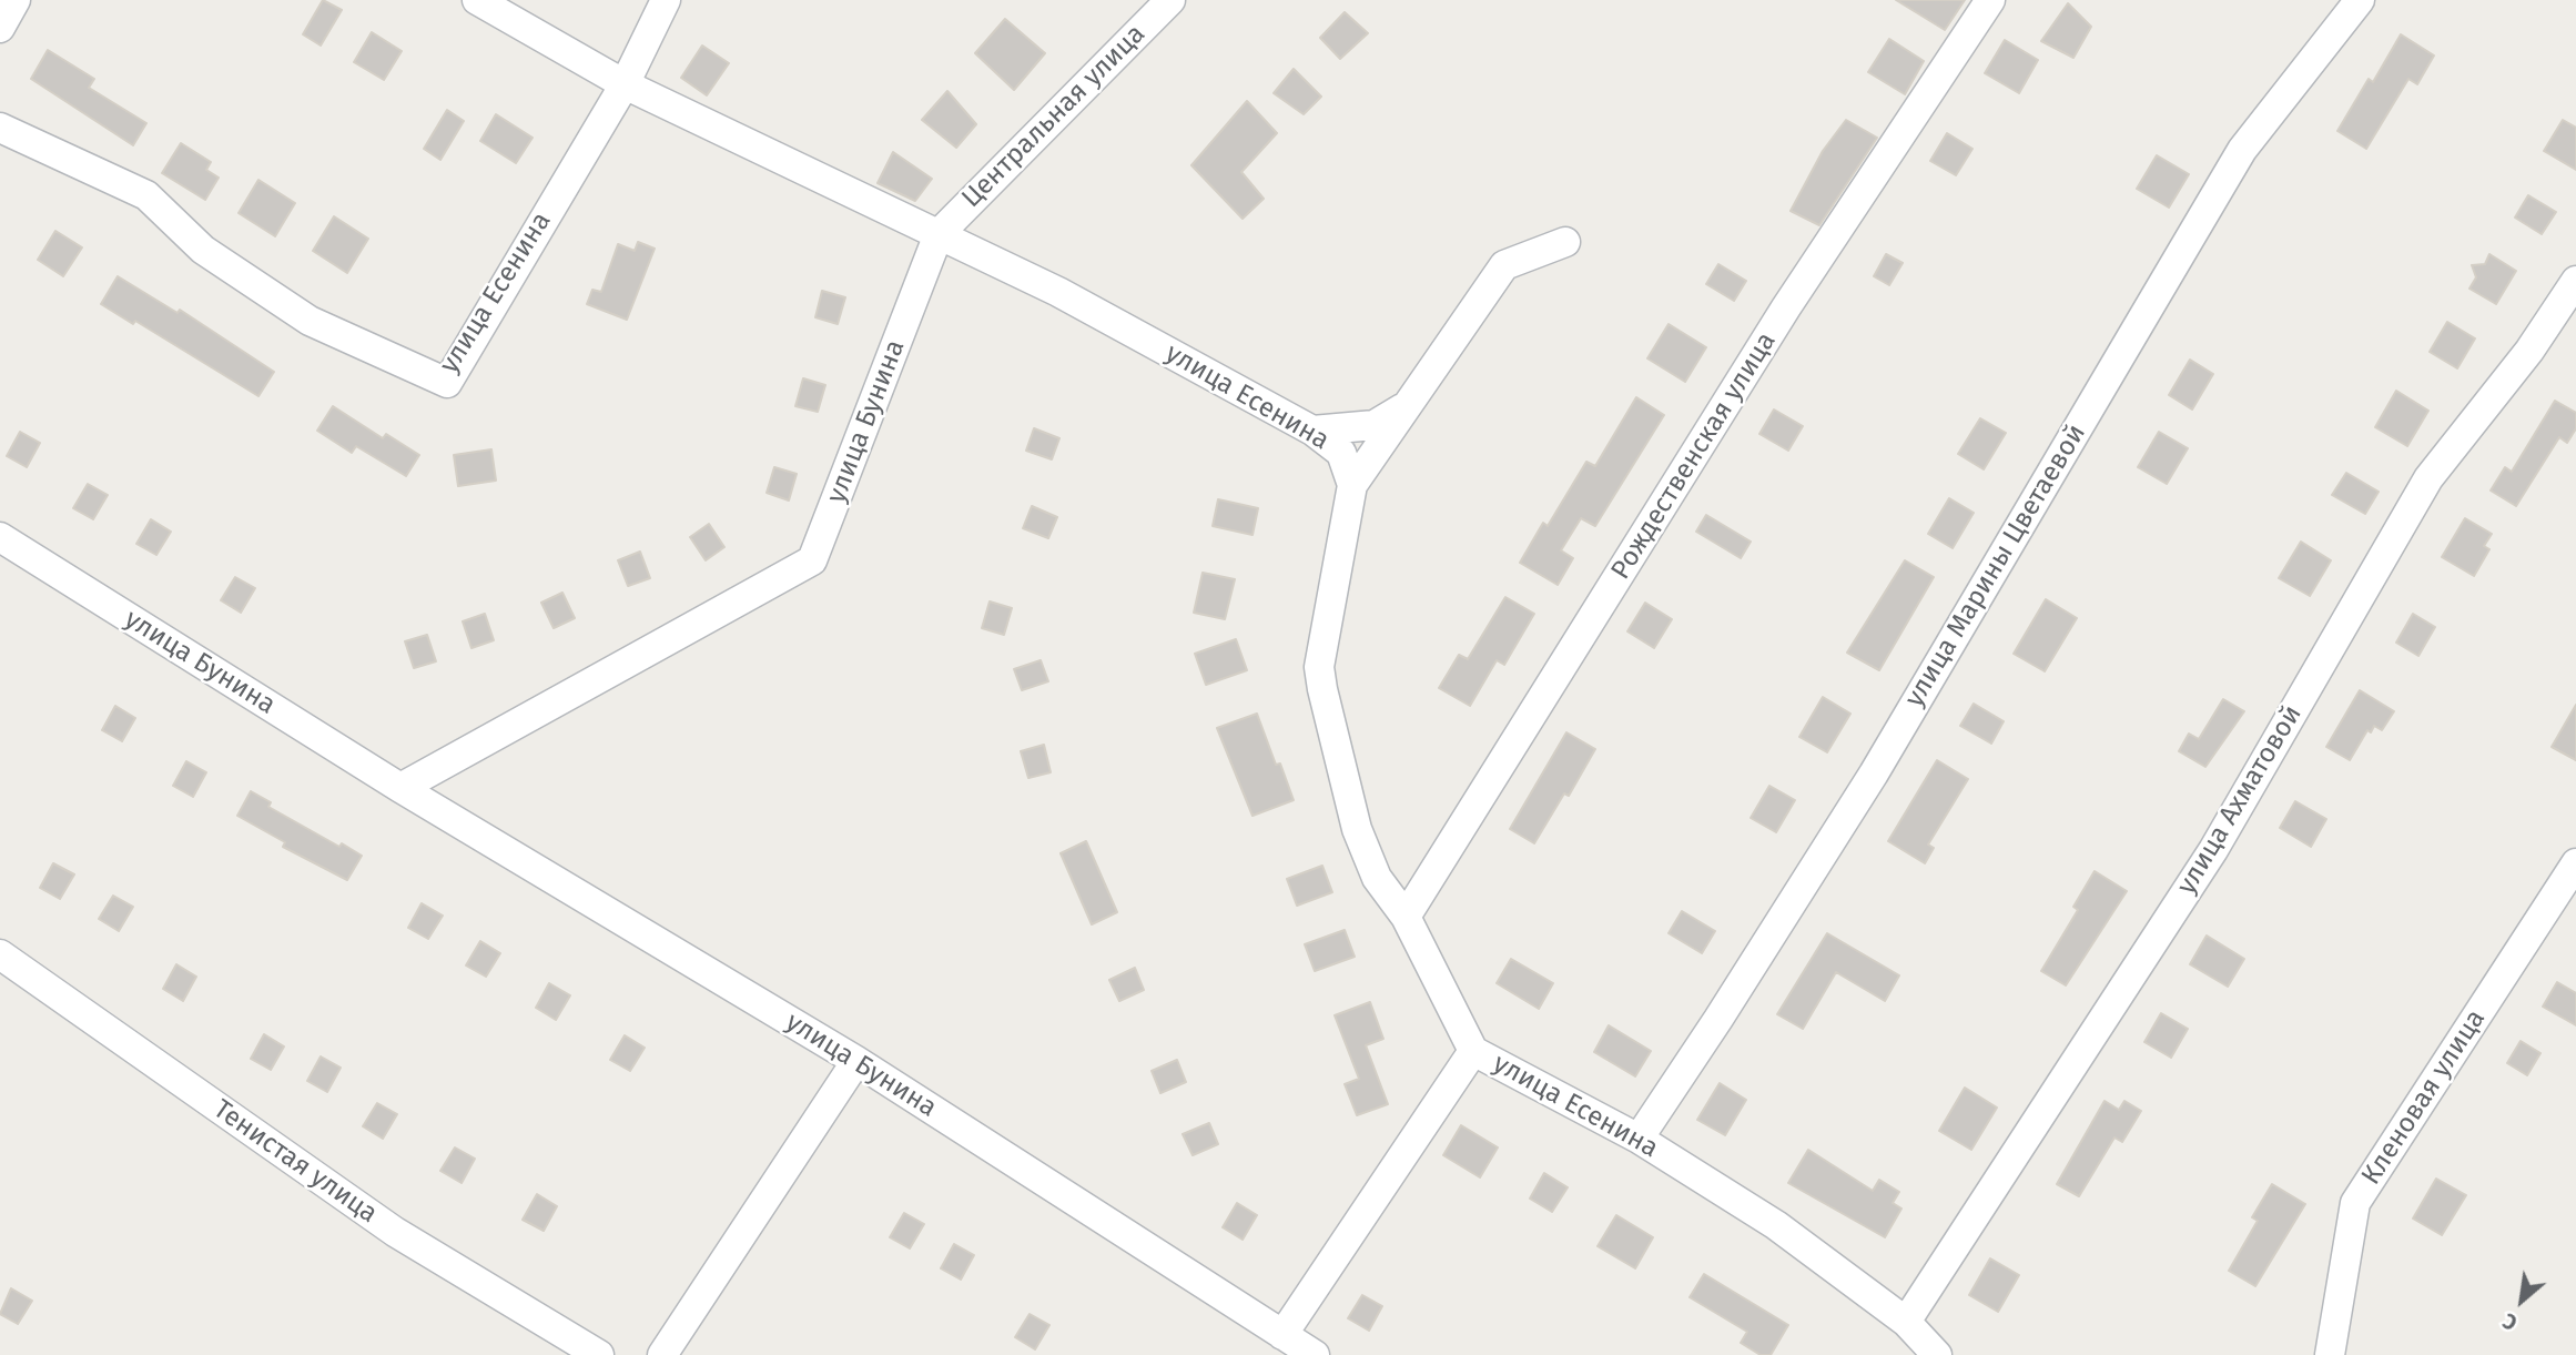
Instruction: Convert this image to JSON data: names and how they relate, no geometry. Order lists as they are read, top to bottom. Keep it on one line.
{"streets":{"street":["Центральная улица","улица Есенина","улица Бунина","Рождественская улица","улица Марины Цветаевой","улица Ахматовой","Кленовая улица","Тенистая улица"]},"crossings":[["Центральная улица","улица Есенина"],["Центральная улица","улица Бунина"],["улица Есенина","улица Бунина"],["улица Есенина","Рождественская улица"],["улица Есенина","улица Марины Цветаевой"],["улица Есенина","улица Ахматовой"]],"north":"bottom left"}
